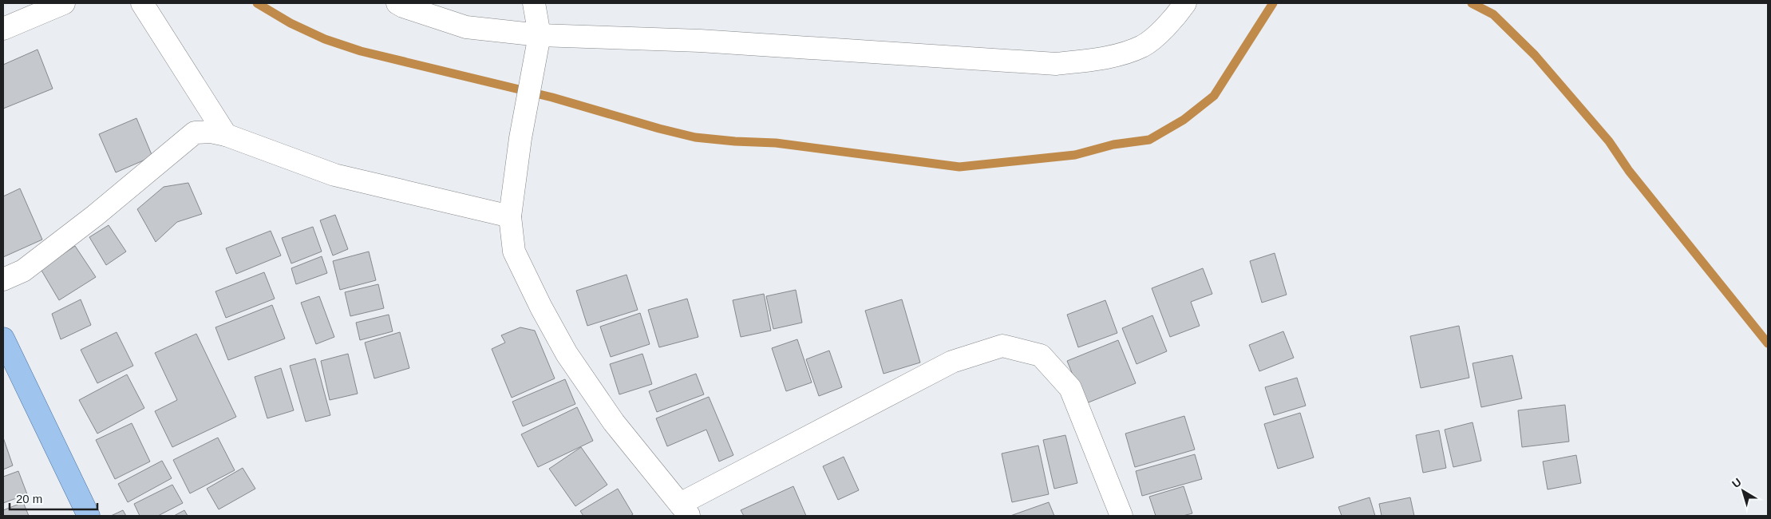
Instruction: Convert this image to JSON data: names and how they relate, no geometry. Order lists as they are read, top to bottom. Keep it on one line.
{"scale_bar":"20 m","north":"top left"}
